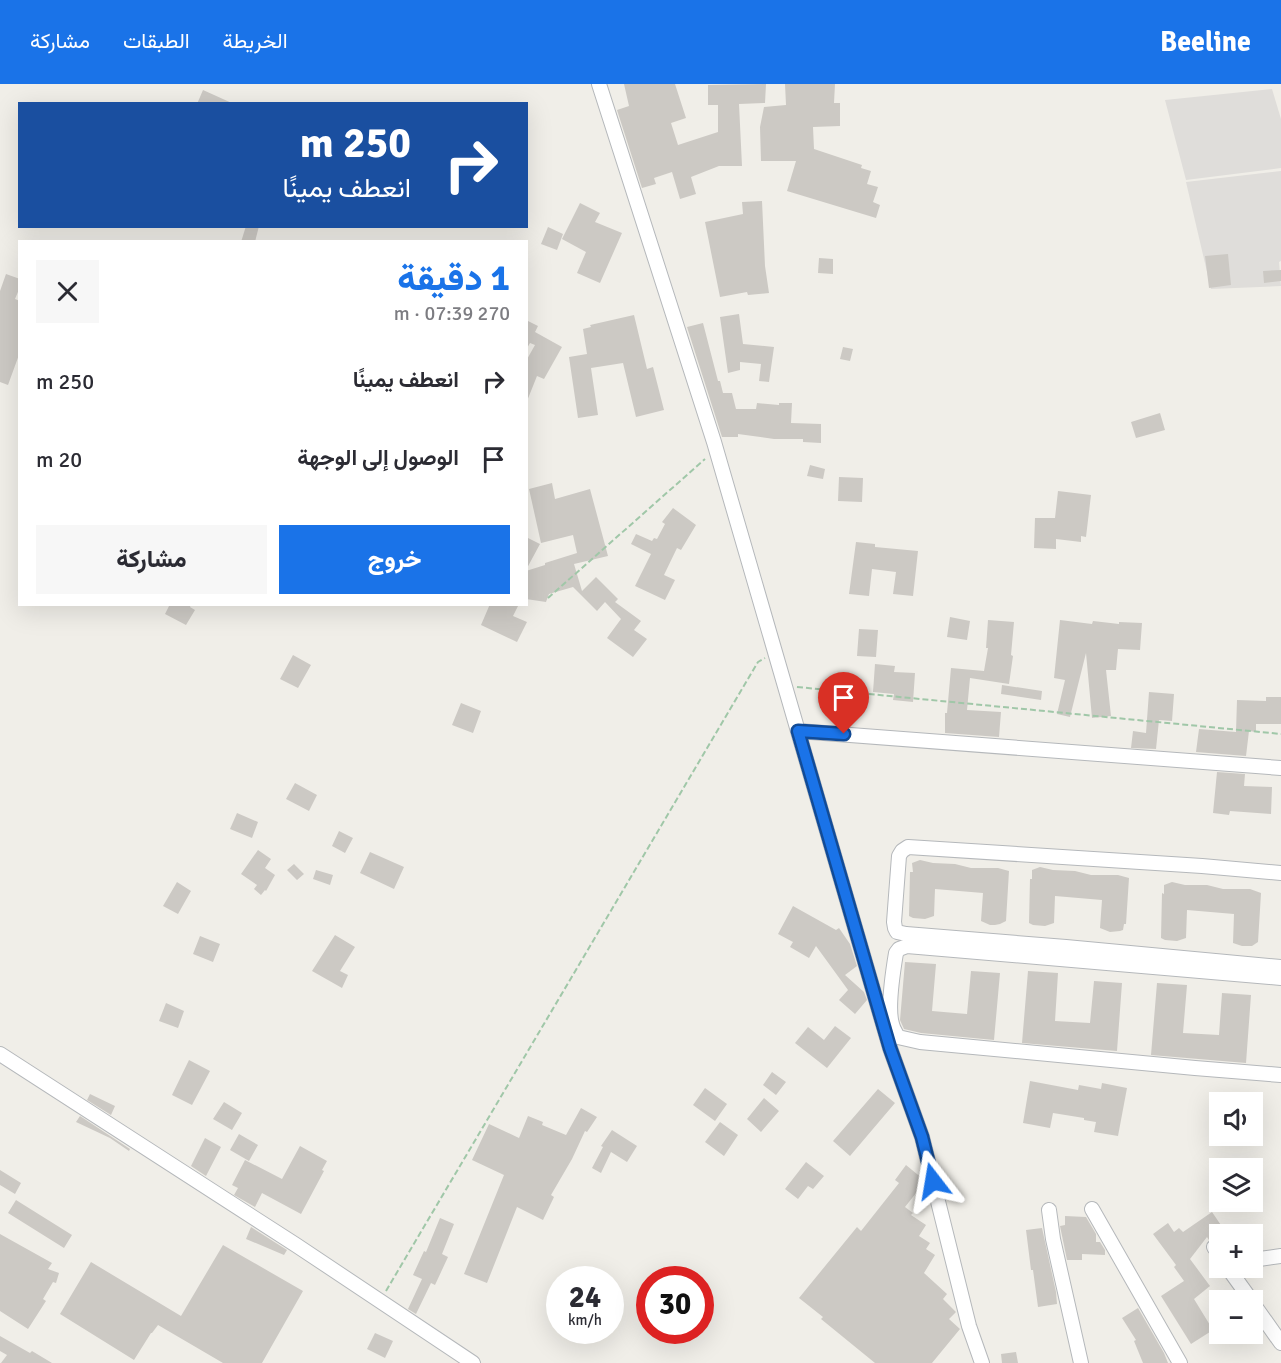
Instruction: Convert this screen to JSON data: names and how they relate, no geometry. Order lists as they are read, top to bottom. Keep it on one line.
{"page":{"header":"Beeline","nav":["الخريطة","الطبقات","مشاركة"],"turn":["250 m","انعطف يمينًا"],"heading":["1 دقيقة","270 m · 07:39"],"list":[{"name":"انعطف يمينًا","value":"250 m"},{"name":"الوصول إلى الوجهة","value":"20 m"}],"buttons":["خروج","مشاركة"],"map_buttons":["+","−"],"speed":"24 km/h","limit":"30"}}
